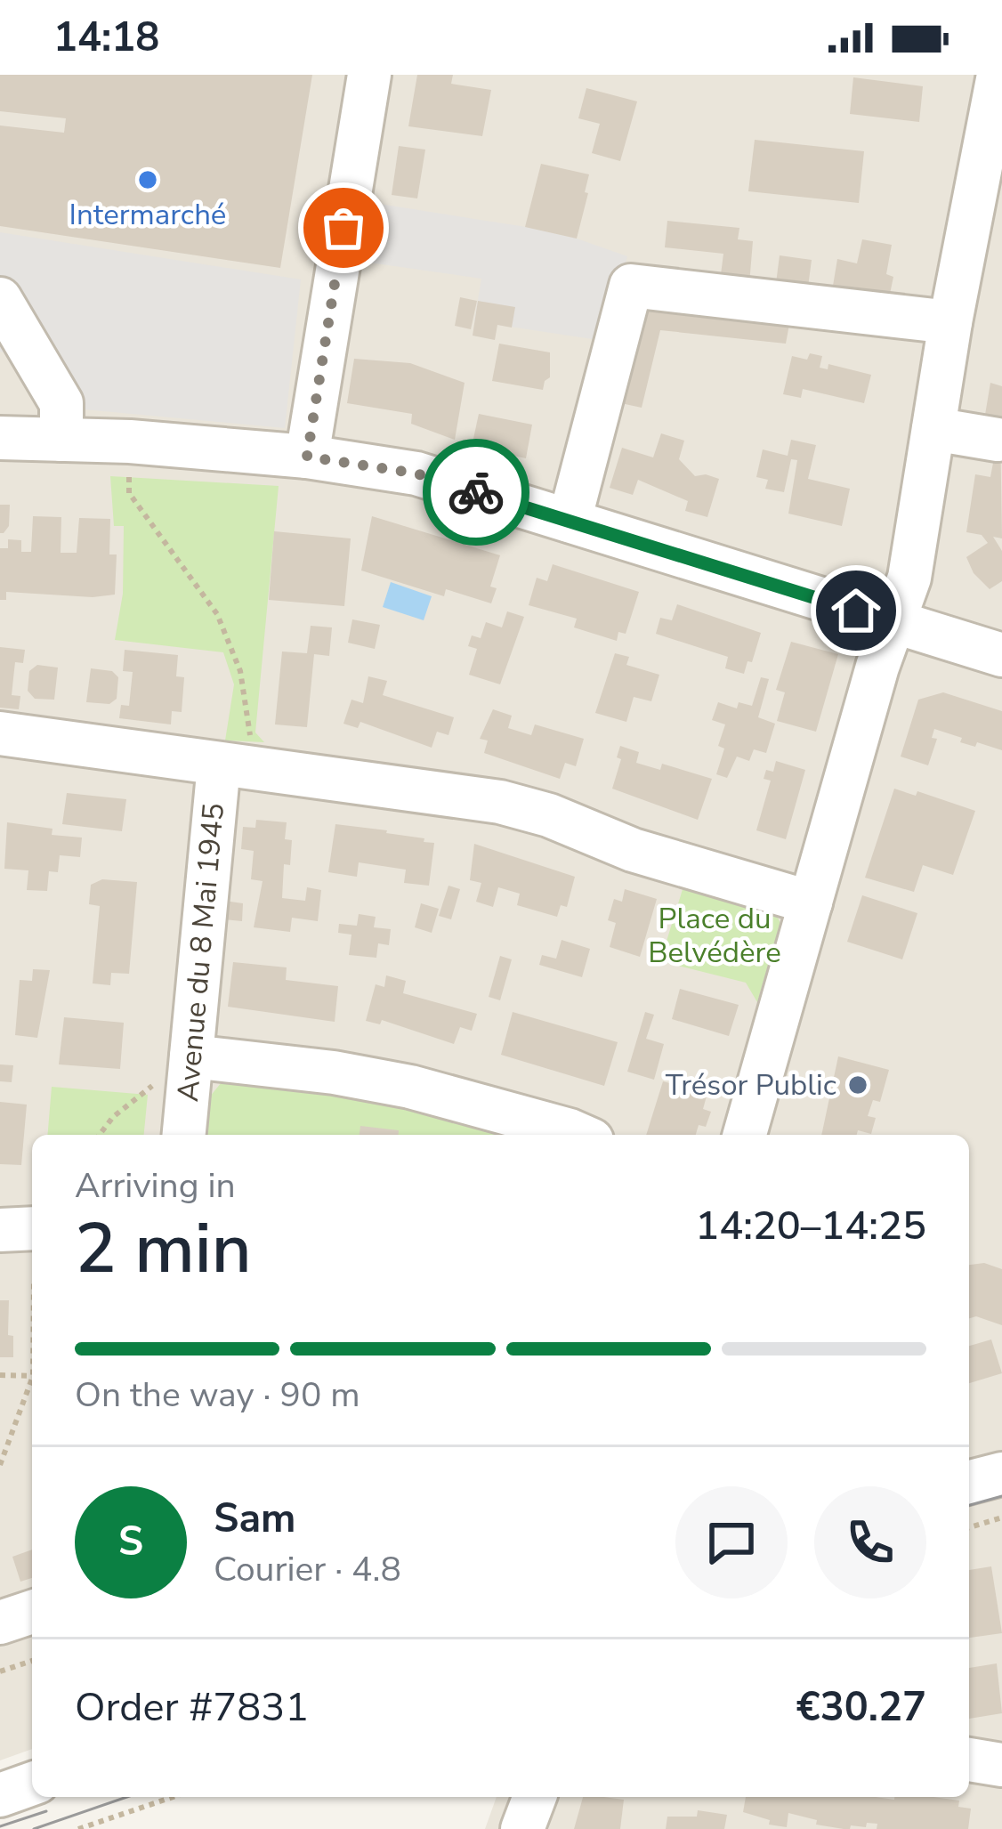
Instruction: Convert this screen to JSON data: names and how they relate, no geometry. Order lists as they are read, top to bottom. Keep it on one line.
{"streets":{"street":["Avenue du 8 Mai 1945"]},"parks":["Place du Belvédère"],"places":["Intermarché","Trésor Public"],"page":{"status":"14:18","heading":["2 min","Arriving in","14:20–14:25"],"panel":["Sam","Courier · 4.8","Order #7831","€30.27"],"bar":"On the way · 90 m","round":"S"}}
